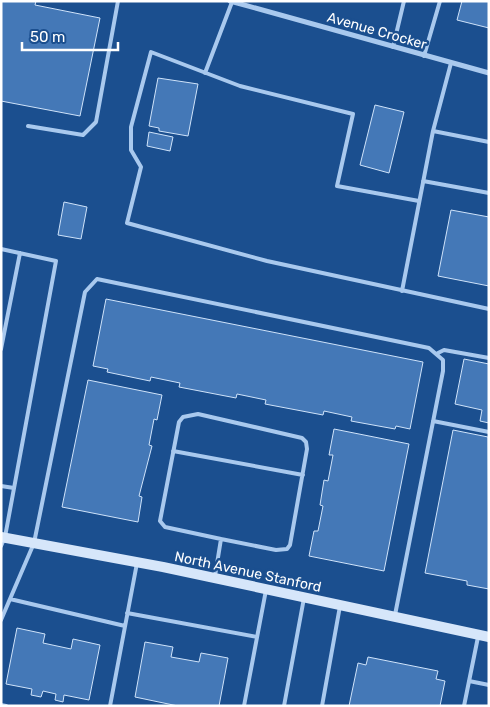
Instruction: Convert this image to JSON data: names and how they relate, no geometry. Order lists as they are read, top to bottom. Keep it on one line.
{"streets":{"street":["Avenue Crocker","North Avenue Stanford"]},"scale_bar":"50 m"}
